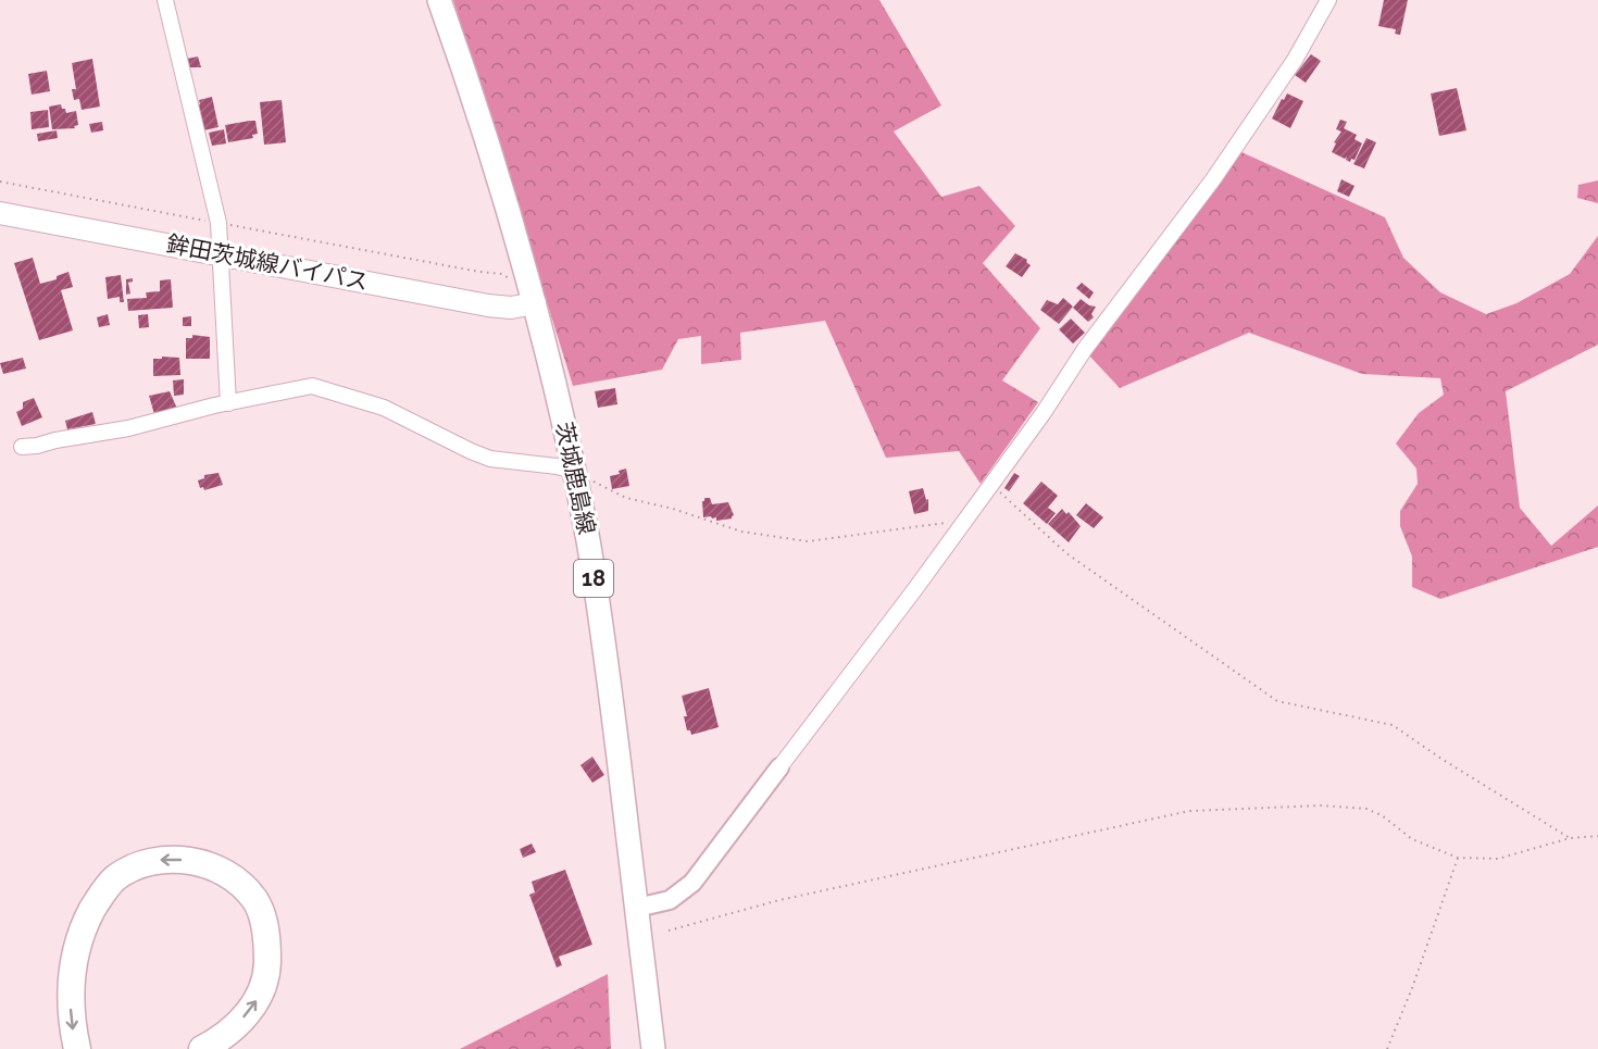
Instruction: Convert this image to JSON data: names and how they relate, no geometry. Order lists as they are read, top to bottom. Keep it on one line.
{"streets":{"main road":["鉾田茨城線バイパス","茨城鹿島線","18"]},"crossings":[["鉾田茨城線バイパス","茨城鹿島線"]]}
